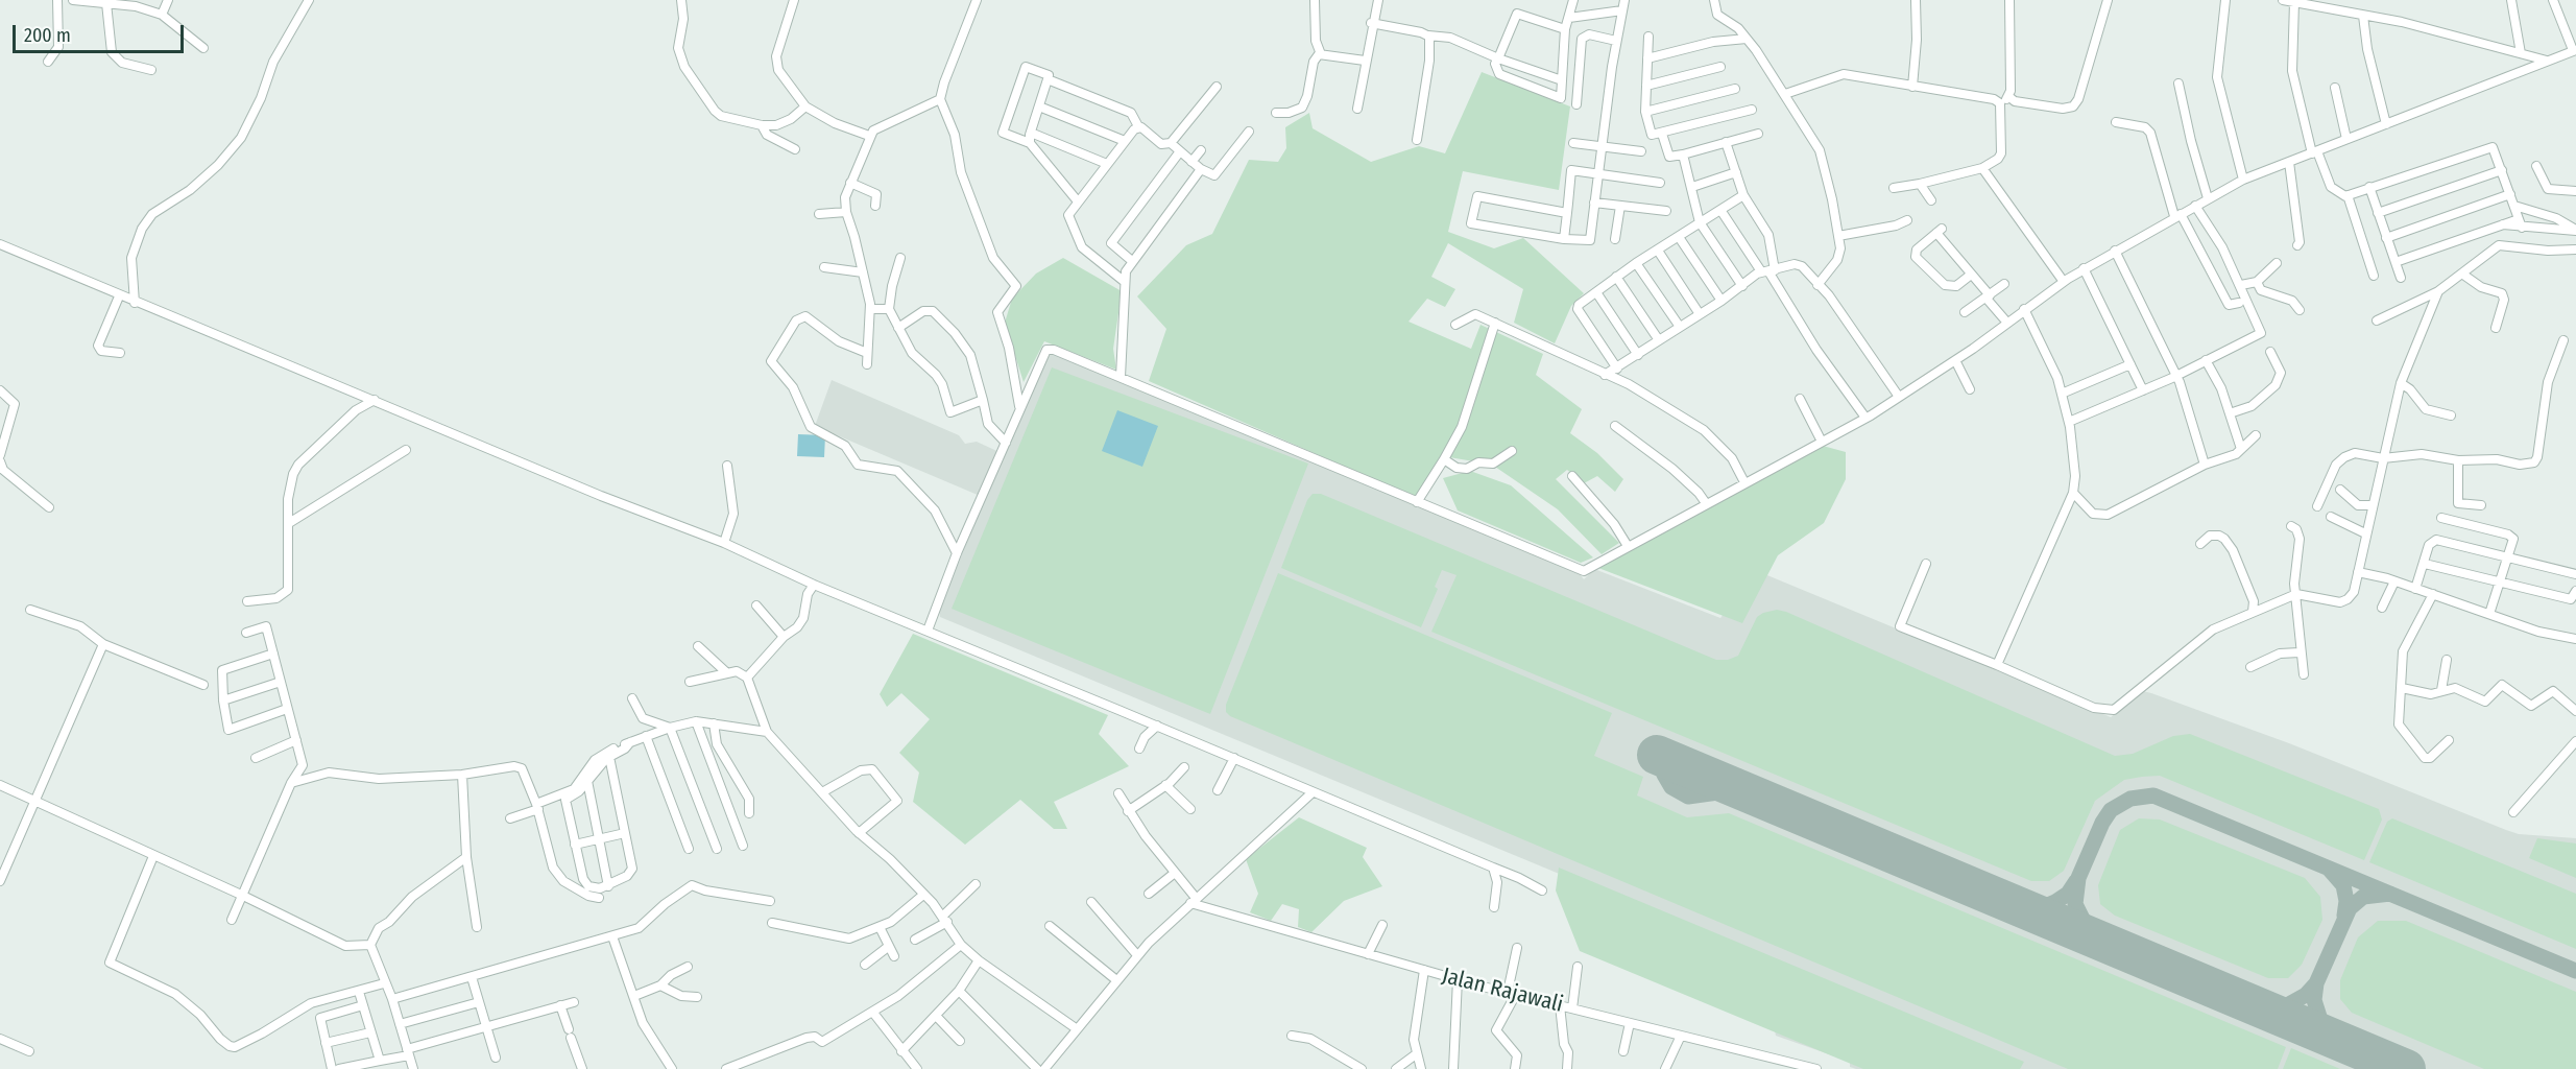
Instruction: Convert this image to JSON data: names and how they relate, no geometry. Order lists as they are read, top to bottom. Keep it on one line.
{"streets":{"street":["Jalan Rajawali"]},"scale_bar":"200 m"}
